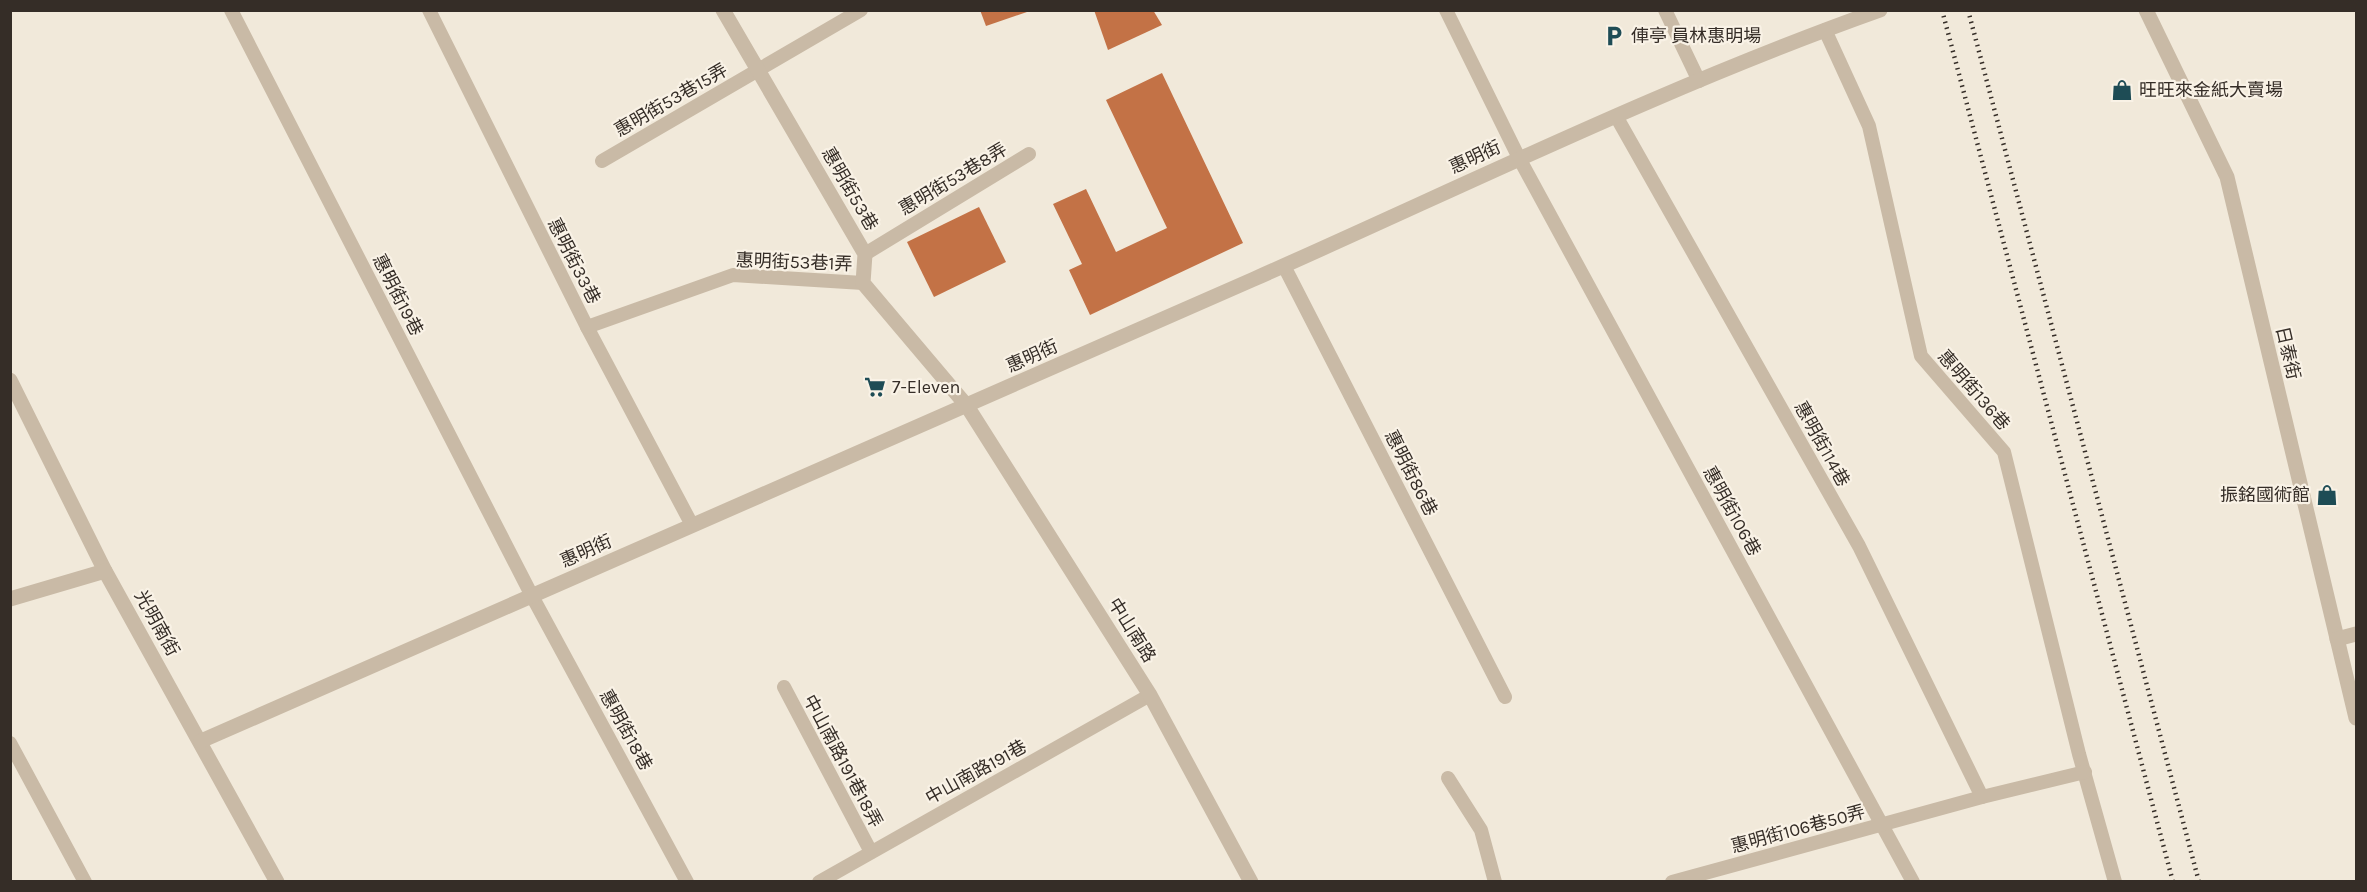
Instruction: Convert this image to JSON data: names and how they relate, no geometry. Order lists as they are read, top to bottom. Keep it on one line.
{"streets":{"street":["惠明街","惠明街53巷","日泰街","光明南街","中山南路"],"lane":["惠明街53巷15弄","惠明街53巷8弄","惠明街33巷","惠明街53巷1弄","惠明街19巷","惠明街136巷","惠明街114巷","惠明街86巷","惠明街106巷","惠明街18巷","中山南路191巷18弄","中山南路191巷","惠明街106巷50弄"]},"crossings":[["惠明街53巷15弄","惠明街53巷"],["惠明街","惠明街33巷"],["惠明街","惠明街19巷"],["惠明街","惠明街136巷"],["惠明街","惠明街114巷"],["惠明街","惠明街86巷"],["惠明街","惠明街106巷"],["惠明街","光明南街"],["惠明街","中山南路"],["惠明街","惠明街18巷"],["惠明街53巷8弄","惠明街53巷"],["惠明街53巷","惠明街53巷1弄"],["惠明街33巷","惠明街53巷1弄"],["惠明街19巷","惠明街18巷"],["惠明街136巷","惠明街106巷50弄"],["惠明街114巷","惠明街106巷50弄"],["惠明街106巷","惠明街106巷50弄"],["中山南路","中山南路191巷"],["中山南路191巷18弄","中山南路191巷"]],"places":{"parking":["俥亭 員林惠明場"],"shop":["旺旺來金紙大賣場","振銘國術館"],"supermarket":["7-Eleven"]}}
